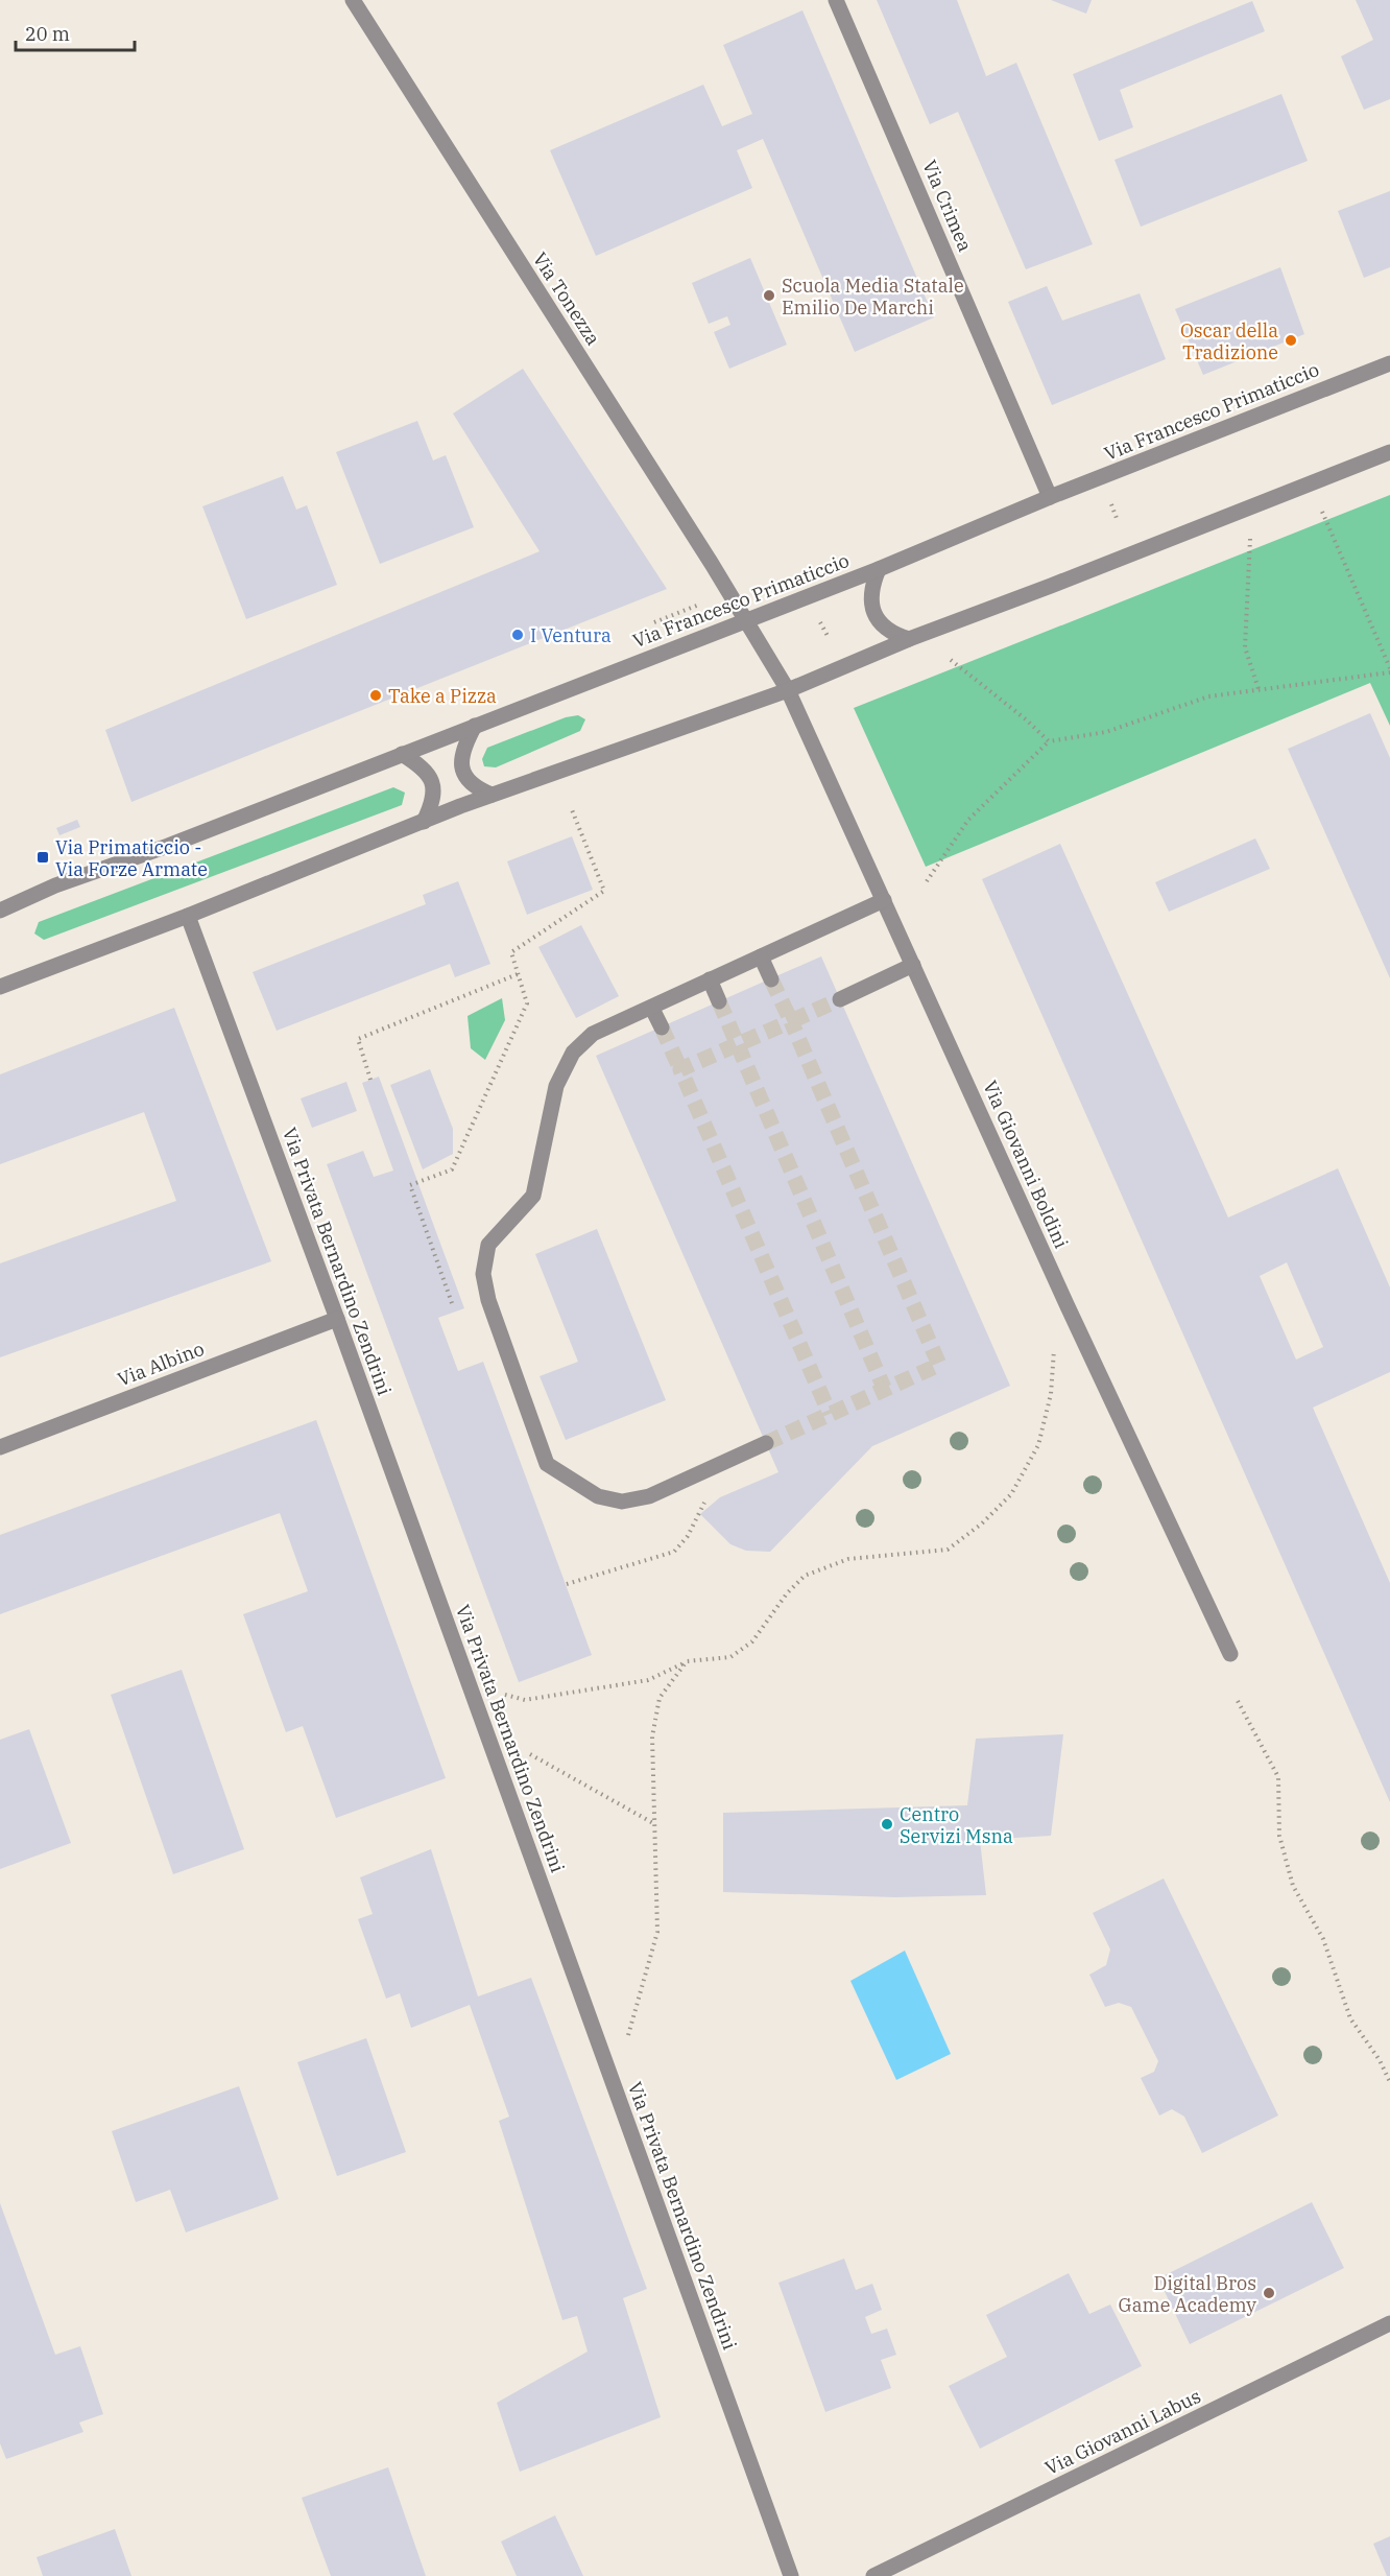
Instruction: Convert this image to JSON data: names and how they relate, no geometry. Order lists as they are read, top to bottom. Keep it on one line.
{"streets":{"street":["Via Crimea","Via Tonezza","Via Francesco Primaticcio","Via Giovanni Boldini","Via Privata Bernardino Zendrini","Via Albino","Via Giovanni Labus"]},"crossings":[["Via Crimea","Via Francesco Primaticcio"],["Via Tonezza","Via Francesco Primaticcio"],["Via Tonezza","Via Giovanni Boldini"],["Via Privata Bernardino Zendrini","Via Albino"]],"places":{"other":["Scuola Media Statale Emilio De Marchi","Oscar della Tradizione","I Ventura","Take a Pizza","Centro Servizi Msna","Digital Bros Game Academy"],"transit":["Via Primaticcio - Via Forze Armate"]},"scale_bar":"20 m"}
